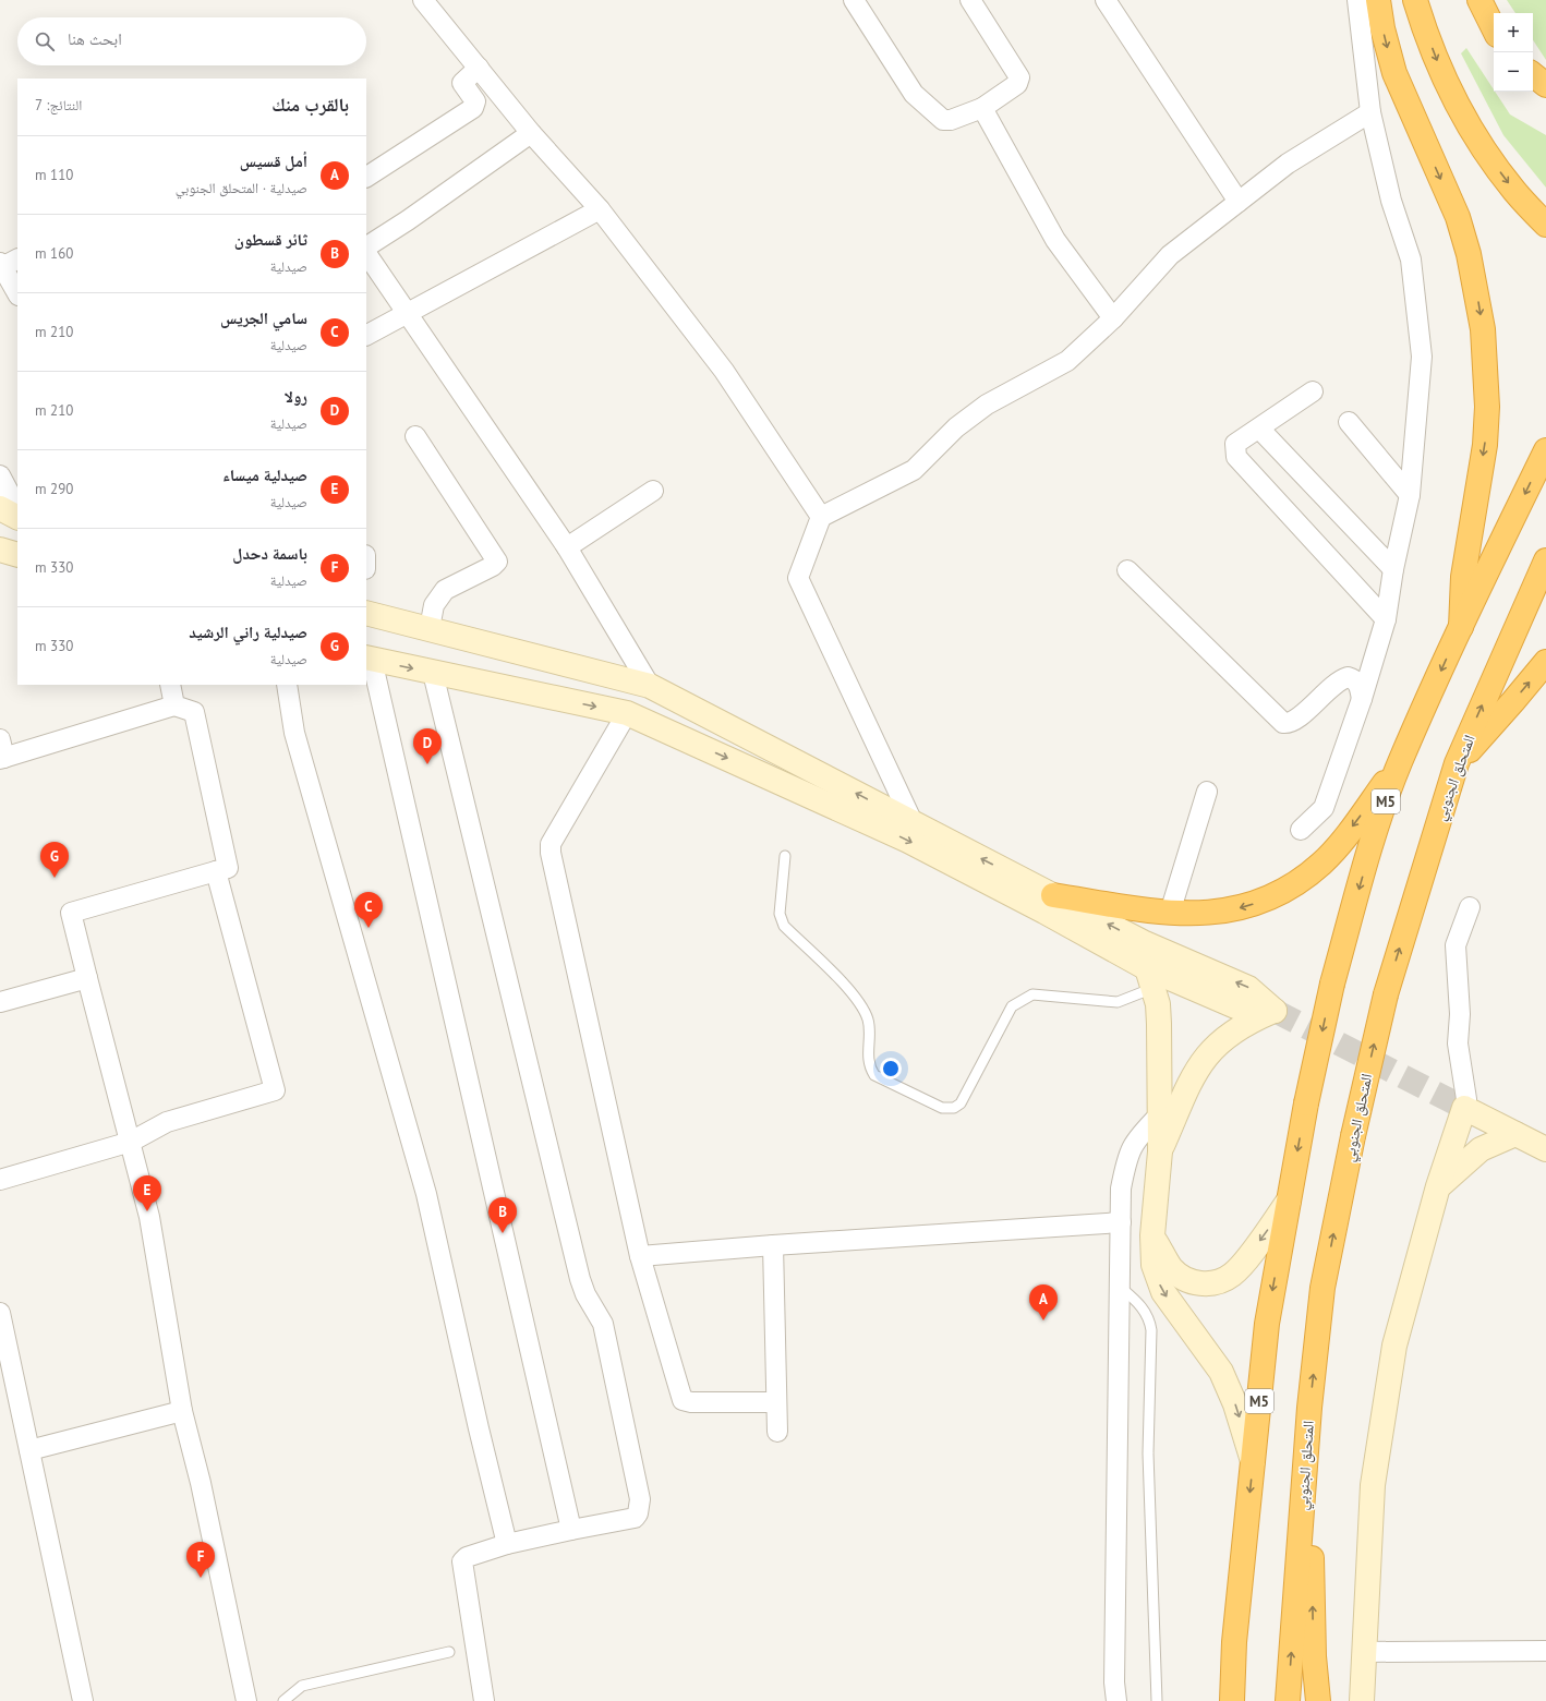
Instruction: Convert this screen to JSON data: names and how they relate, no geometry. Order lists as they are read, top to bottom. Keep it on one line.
{"streets":{"highway":["المتحلق الجنوبي","M5"]},"page":{"map_buttons":["+","−"],"search":"ابحث هنا","heading":["بالقرب منك","النتائج: 7"],"list":[{"mark":"A","name":"أمل قسيس","note":"صيدلية · المتحلق الجنوبي","value":"110 m"},{"mark":"B","name":"ثائر قسطون","note":"صيدلية","value":"160 m"},{"mark":"C","name":"سامي الجريس","note":"صيدلية","value":"210 m"},{"mark":"D","name":"رولا","note":"صيدلية","value":"210 m"},{"mark":"E","name":"صيدلية ميساء","note":"صيدلية","value":"290 m"},{"mark":"F","name":"باسمة دحدل","note":"صيدلية","value":"330 m"},{"mark":"G","name":"صيدلية راني الرشيد","note":"صيدلية","value":"330 m"}],"pins":["D","G","C","E","B","A","F"]}}
